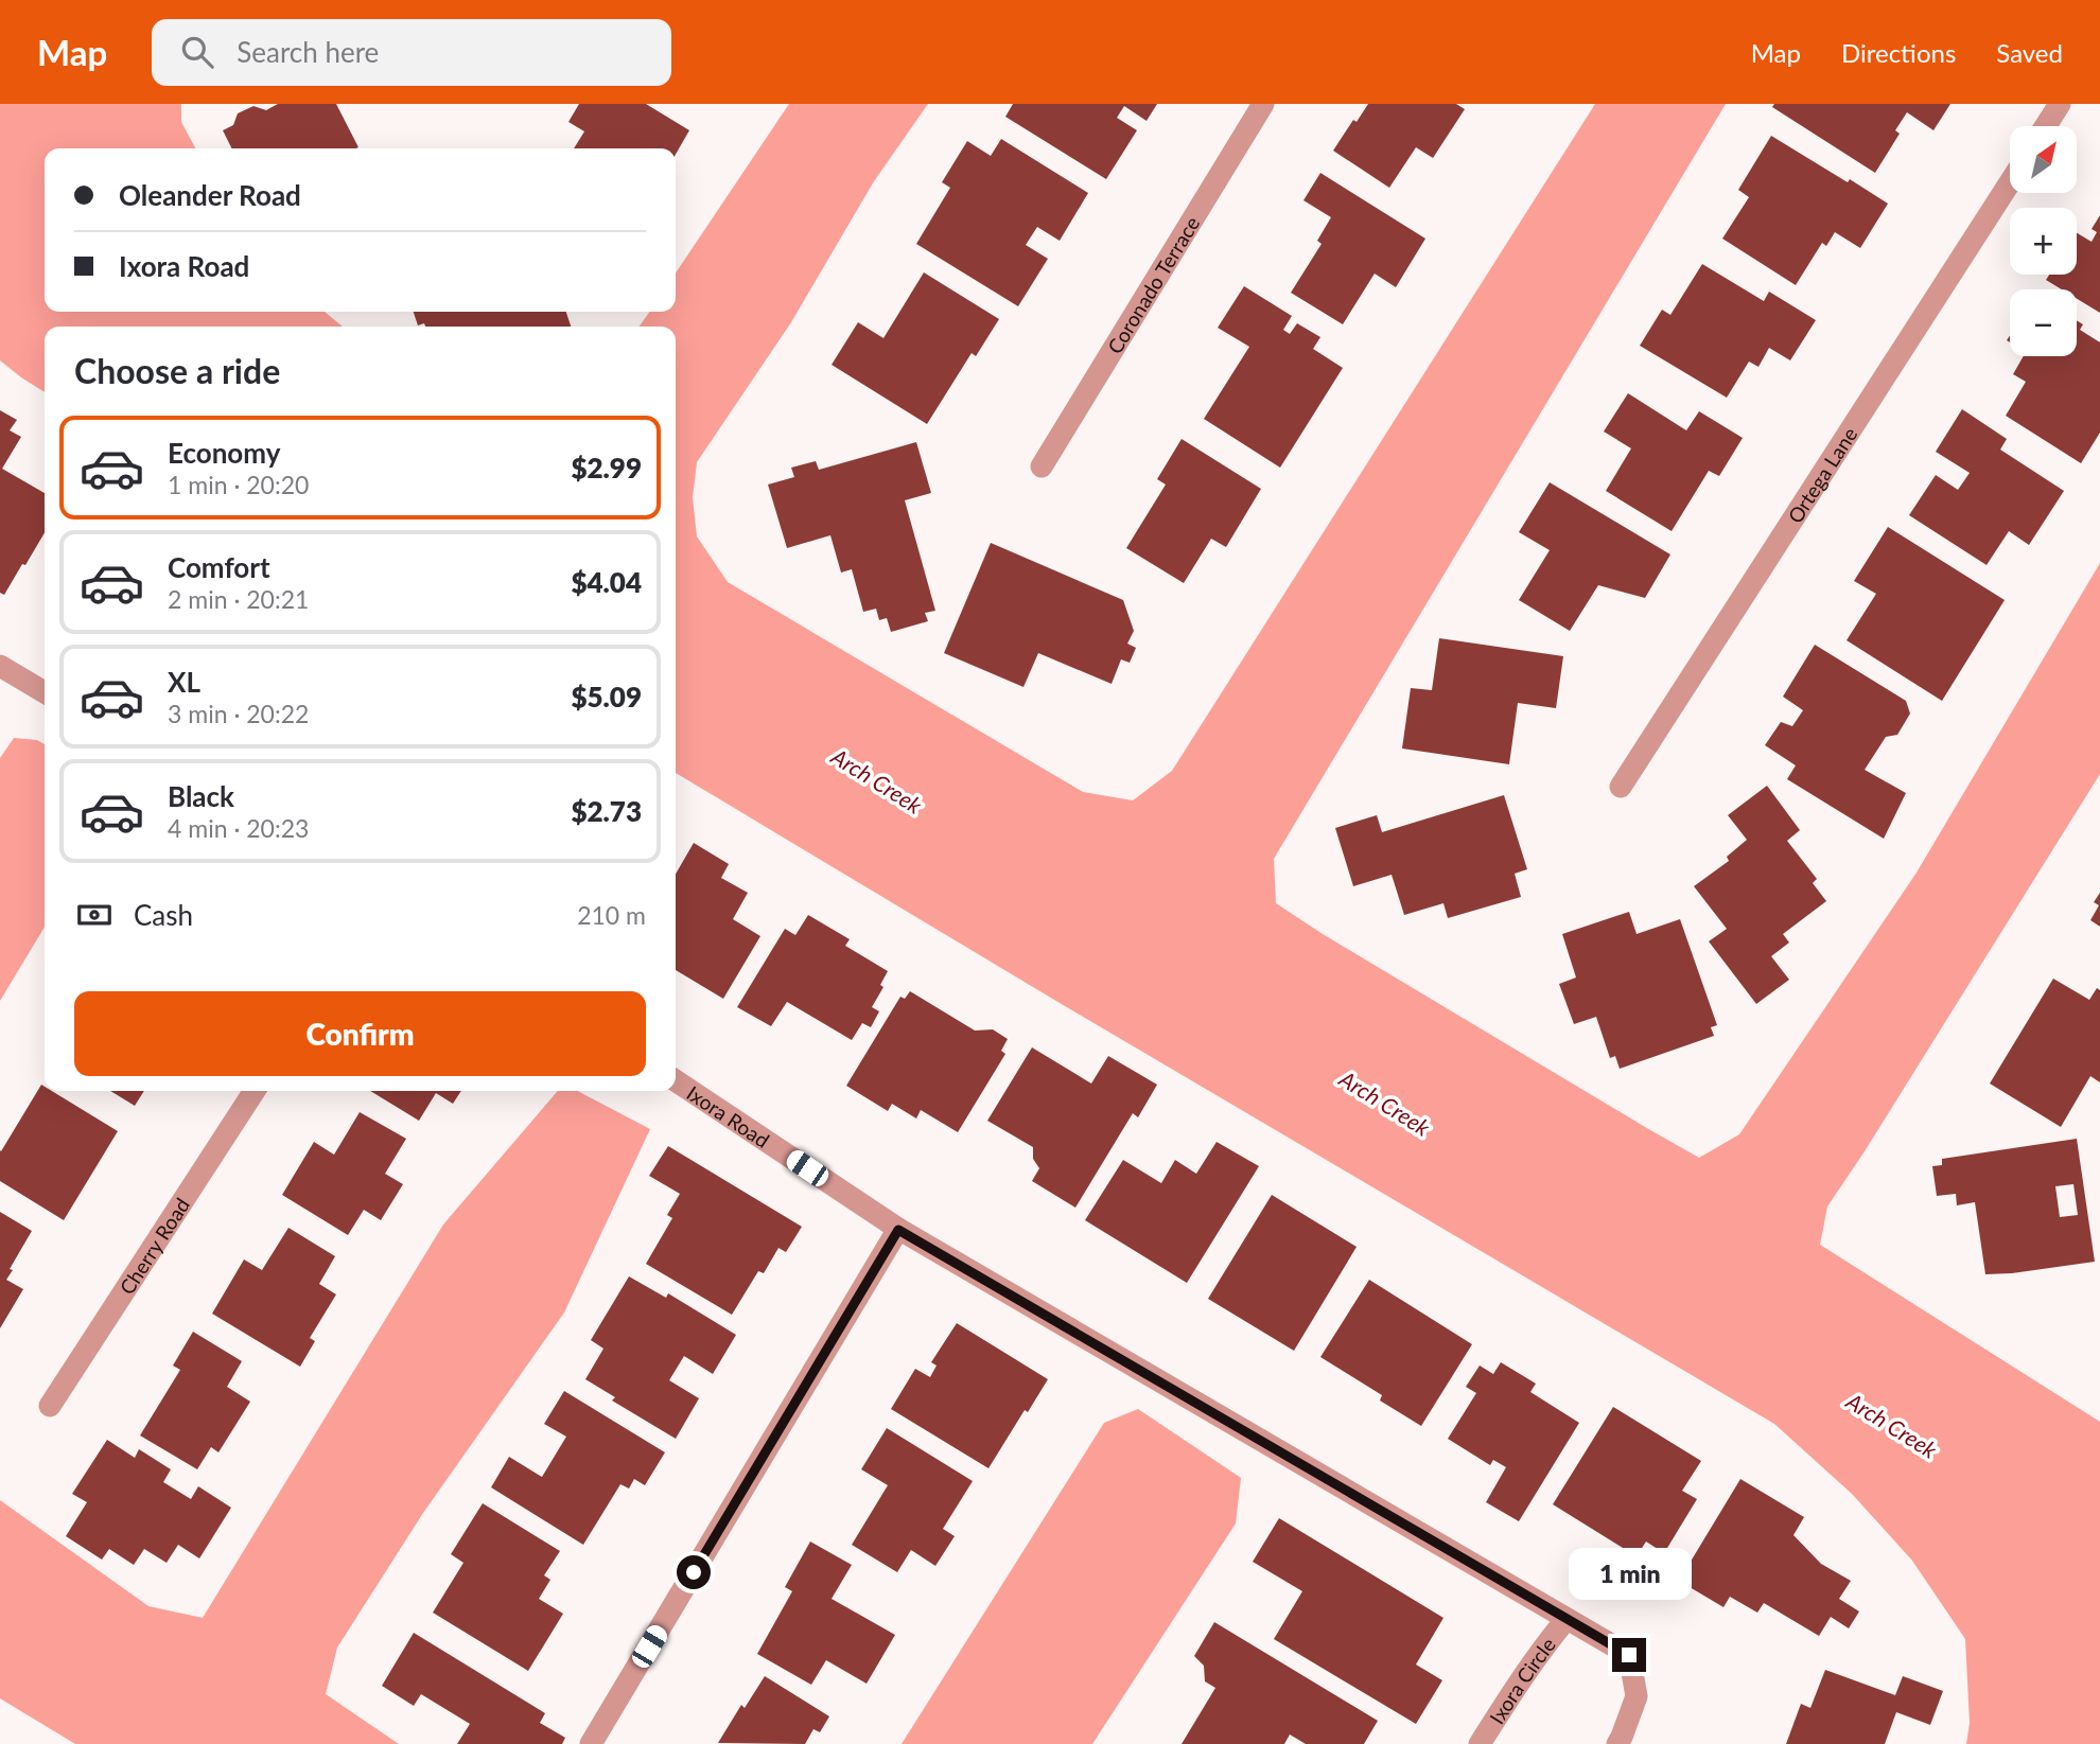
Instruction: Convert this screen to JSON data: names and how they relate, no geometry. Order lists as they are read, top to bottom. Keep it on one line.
{"streets":{"street":["Coronado Terrace","Ortega Lane","Ixora Road","Cherry Road","Ixora Circle"]},"crossings":[["Ixora Road","Ixora Circle"]],"water":["Arch Creek"],"north":"top right","page":{"header":"Map","search":"Search here","nav":["Map","Directions","Saved"],"map_buttons":["+","−"],"banner":["Oleander Road","Ixora Road"],"heading":"Choose a ride","list":[{"name":"Economy","note":"1 min · 20:20","value":"$2.99"},{"name":"Comfort","note":"2 min · 20:21","value":"$4.04"},{"name":"XL","note":"3 min · 20:22","value":"$5.09"},{"name":"Black","note":"4 min · 20:23","value":"$2.73"}],"pay":["Cash","210 m"],"buttons":"Confirm","bubble":"1 min"}}
